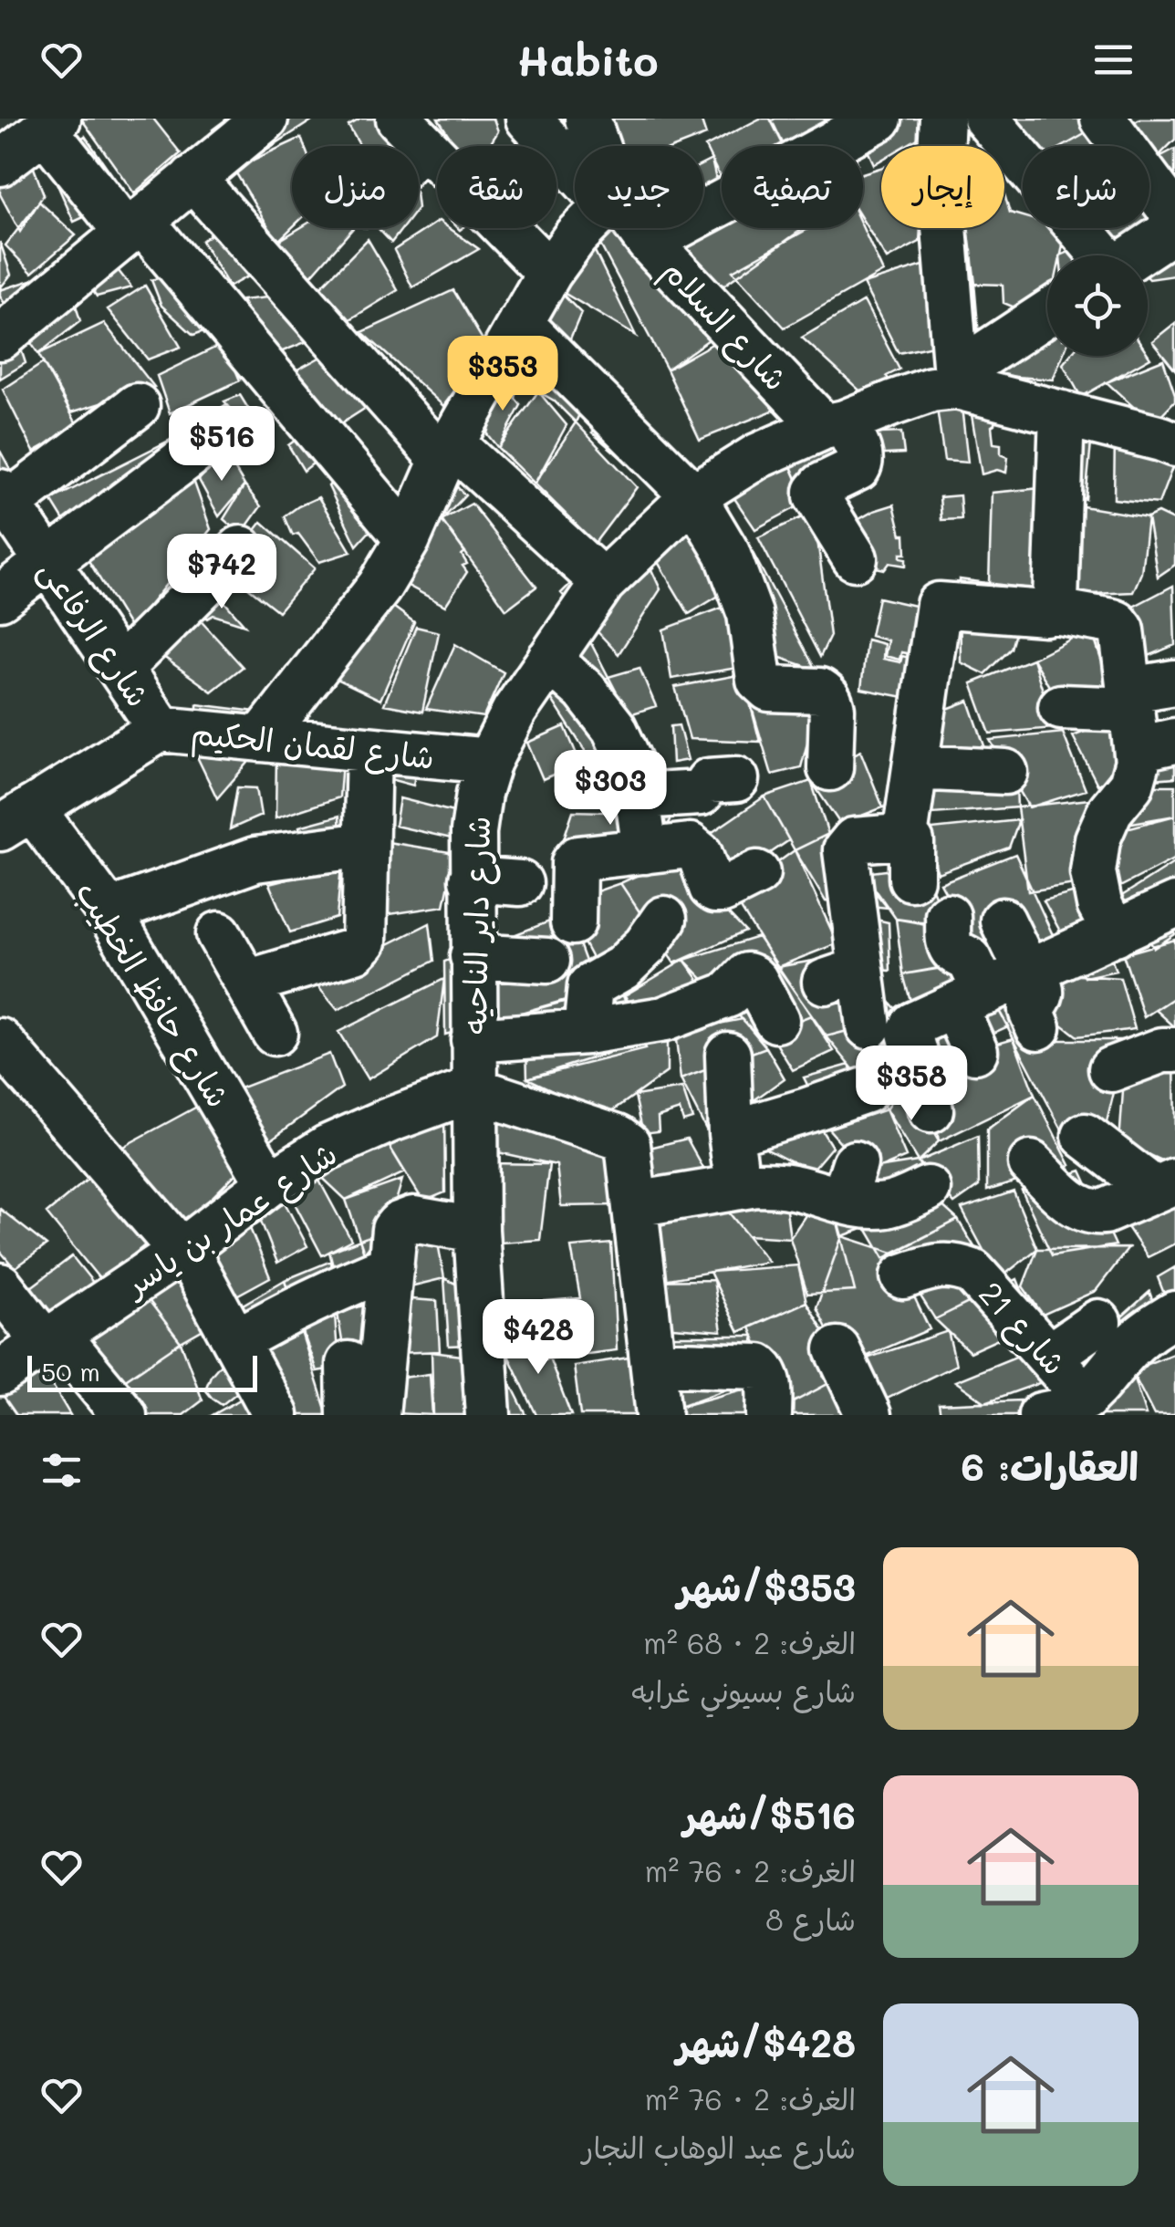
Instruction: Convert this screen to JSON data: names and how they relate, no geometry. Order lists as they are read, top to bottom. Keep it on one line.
{"streets":{"street":["شارع السلام","شارع الرفاعى","شارع لقمان الحكيم","شارع داير الناحيه","شارع حافظ الخطيب","شارع عمار بن ياسر","شارع 21"]},"crossings":[["شارع السلام","شارع داير الناحيه"],["شارع الرفاعى","شارع لقمان الحكيم"],["شارع لقمان الحكيم","شارع داير الناحيه"],["شارع لقمان الحكيم","شارع حافظ الخطيب"],["شارع داير الناحيه","شارع عمار بن ياسر"],["شارع حافظ الخطيب","شارع عمار بن ياسر"]],"scale_bar":"50 m","page":{"header":"Habito","chip":["شراء","إيجار","تصفية","جديد","شقة","منزل"],"price":["$353","$516","$742","$303","$358","$428"],"scale":"50 m","heading":"العقارات: 6","list":[{"name":"$353/شهر","note":"الغرف: 2 · 68 m² · شارع بسيوني غرابه"},{"name":"$516/شهر","note":"الغرف: 2 · 76 m² · شارع 8"},{"name":"$428/شهر","note":"الغرف: 2 · 76 m² · شارع عبد الوهاب النجار"}]}}
